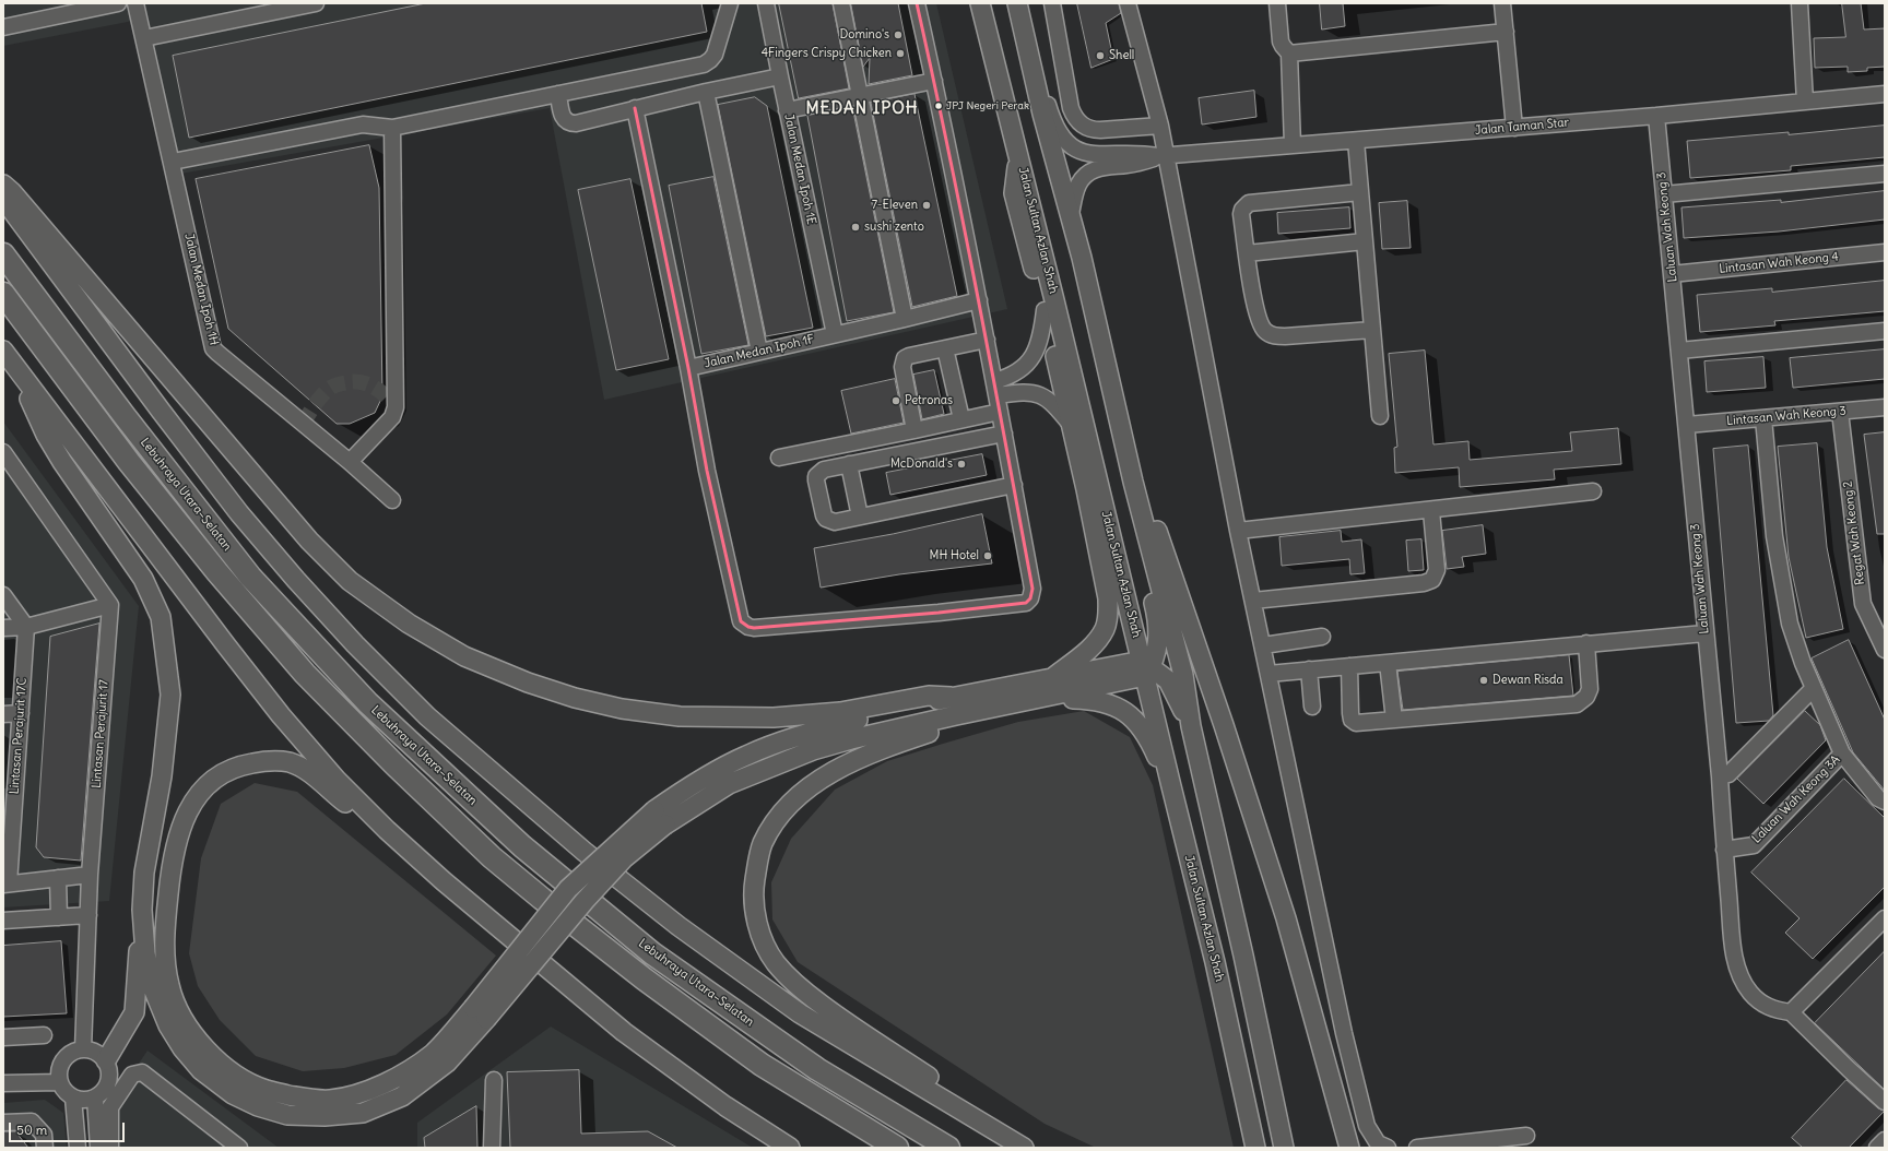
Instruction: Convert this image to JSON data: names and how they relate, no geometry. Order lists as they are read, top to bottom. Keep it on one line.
{"streets":{"highway":["Lebuhraya Utara–Selatan"],"main road":["Jalan Sultan Azlan Shah"],"street":["Jalan Taman Star","Jalan Medan Ipoh 1E","Laluan Wah Keong 3","Lintasan Wah Keong 4","Jalan Medan Ipoh 1H","Jalan Medan Ipoh 1F","Lintasan Wah Keong 3","Regat Wah Keong 2","Lintasan Perajurit 17","Lintasan Perajurit 17C","Laluan Wah Keong 3A"]},"crossings":[["Jalan Taman Star","Laluan Wah Keong 3"],["Jalan Medan Ipoh 1E","Jalan Medan Ipoh 1F"],["Laluan Wah Keong 3","Lintasan Wah Keong 4"],["Laluan Wah Keong 3","Lintasan Wah Keong 3"],["Laluan Wah Keong 3","Laluan Wah Keong 3A"],["Lintasan Wah Keong 3","Regat Wah Keong 2"]],"districts":["MEDAN IPOH"],"places":["Domino's","4Fingers Crispy Chicken","Shell","JPJ Negeri Perak","7-Eleven","sushi zento","Petronas","McDonald's","MH Hotel","Dewan Risda"],"scale_bar":"50 m"}
